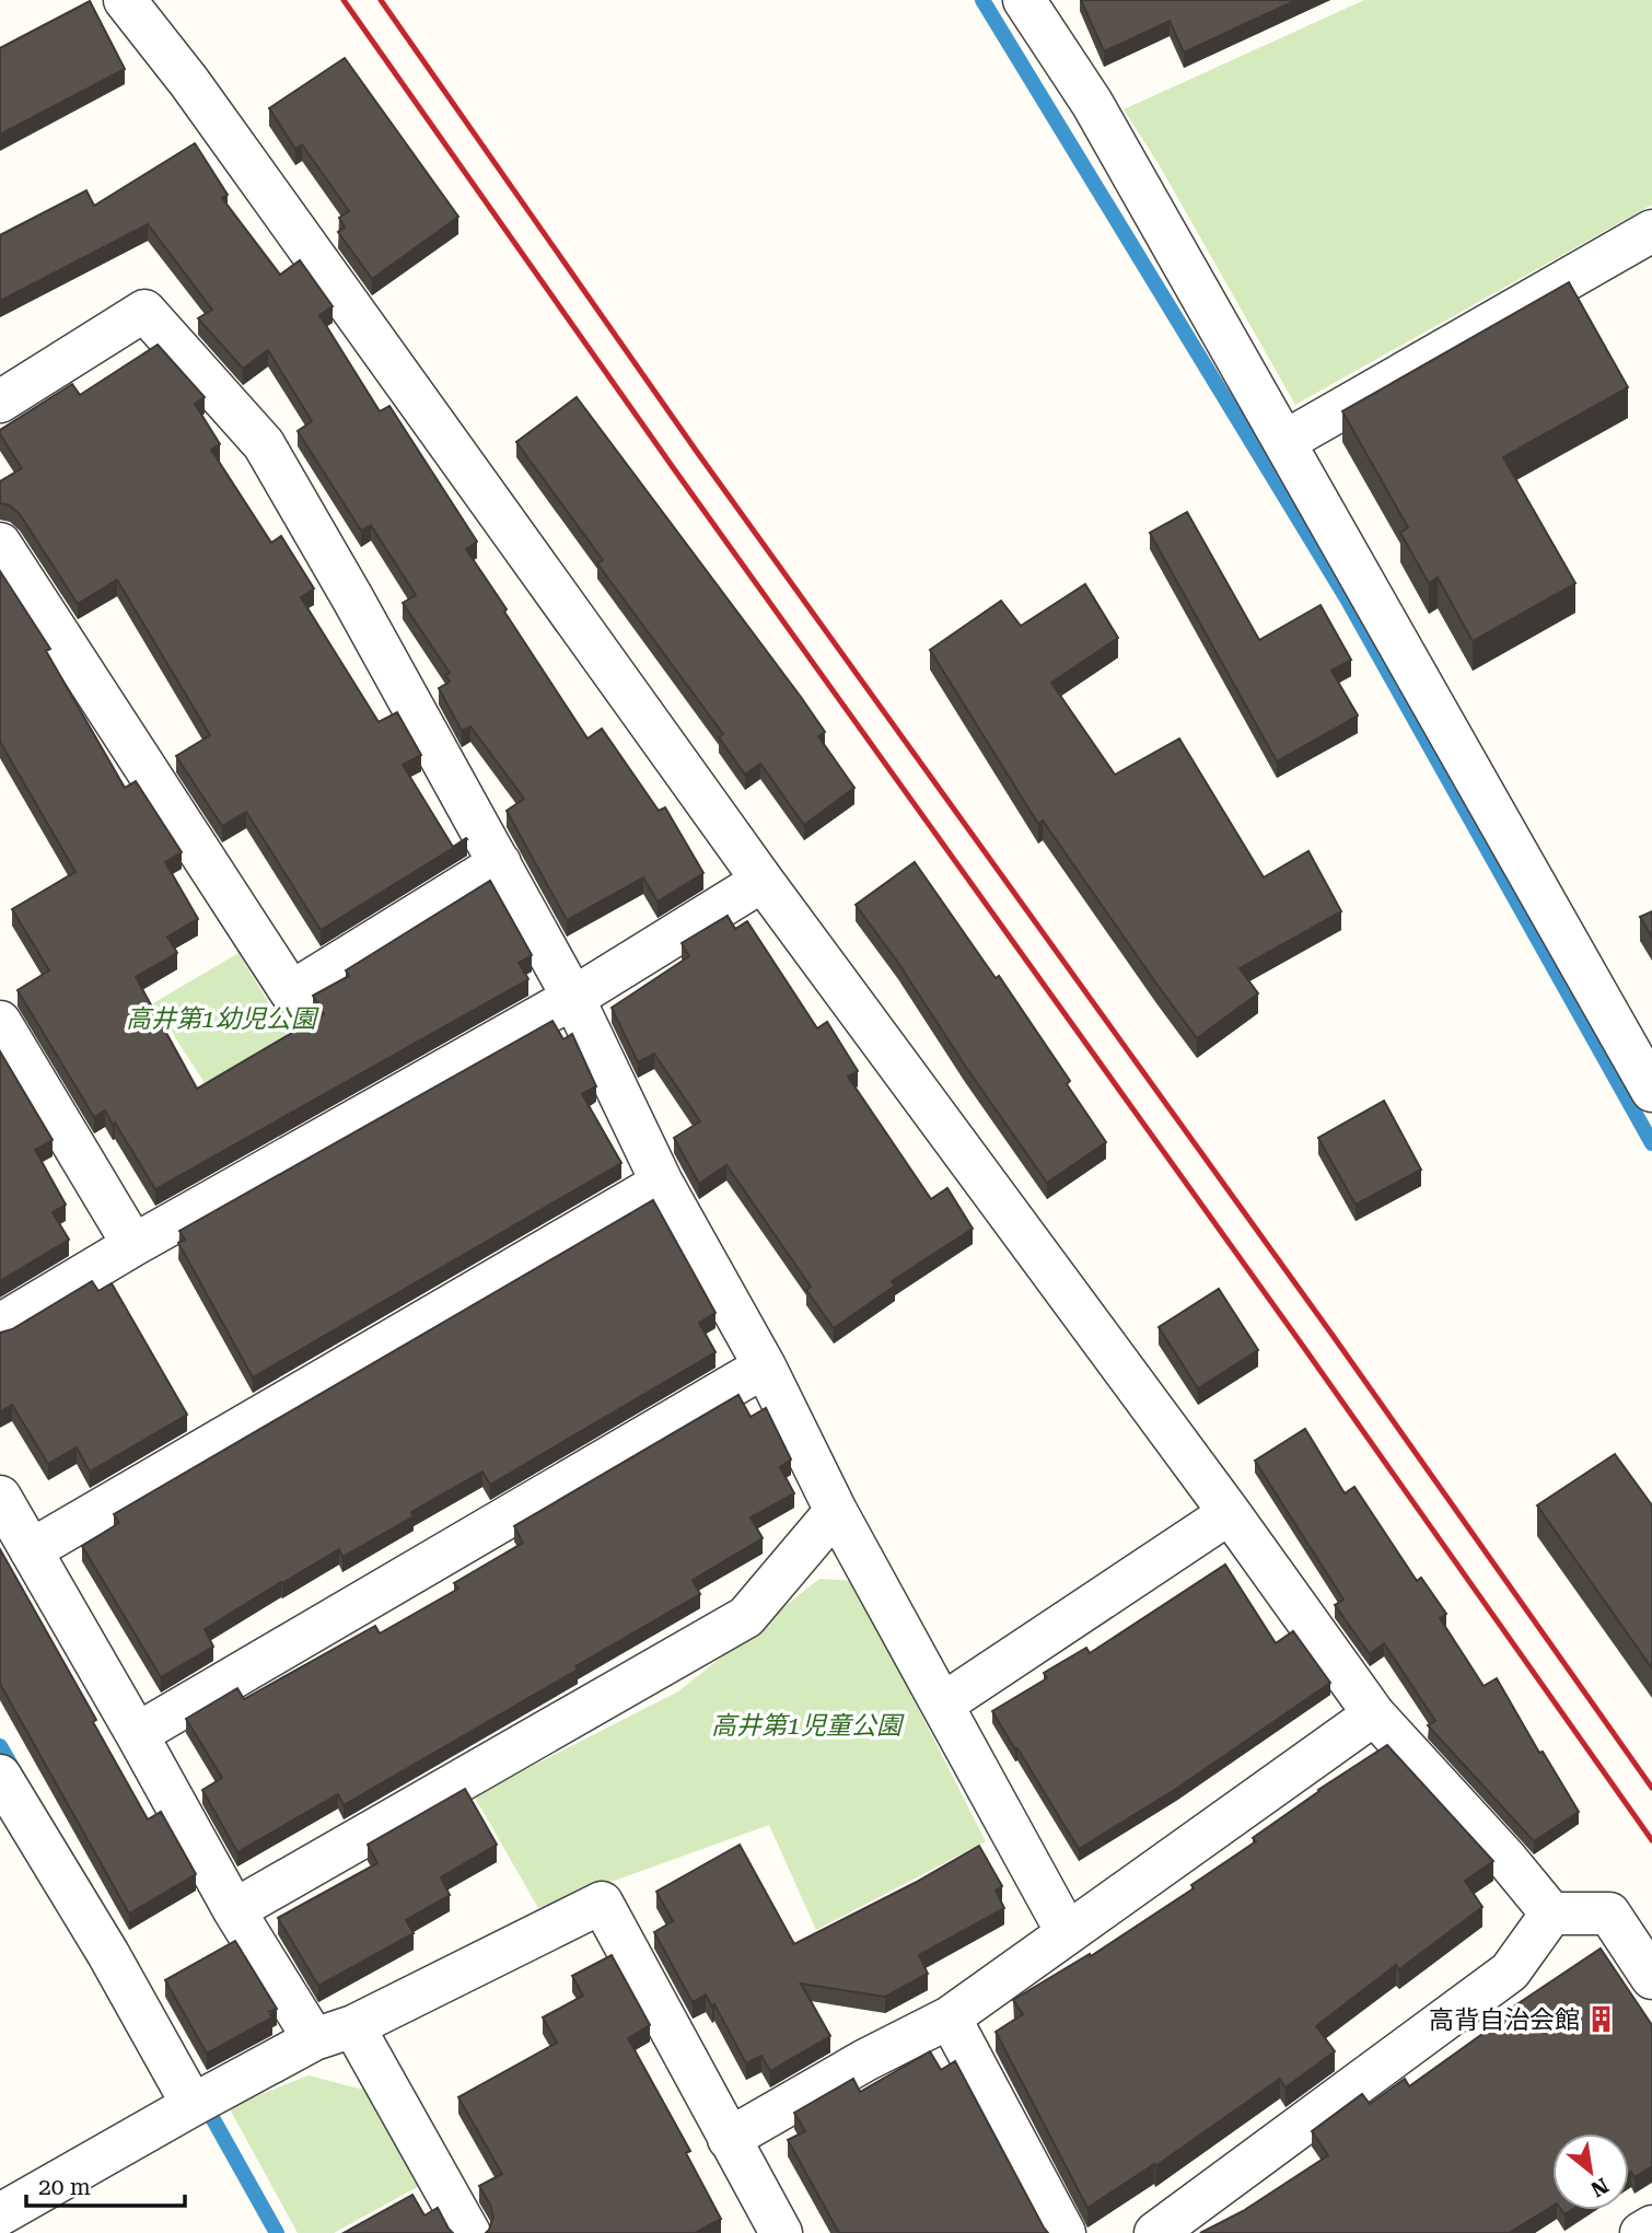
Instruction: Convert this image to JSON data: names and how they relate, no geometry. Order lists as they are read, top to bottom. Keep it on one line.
{"parks":["高井第1幼児公園","高井第1児童公園"],"places":{"building":["高背自治会館"]},"scale_bar":"20 m","north":"bottom right"}
